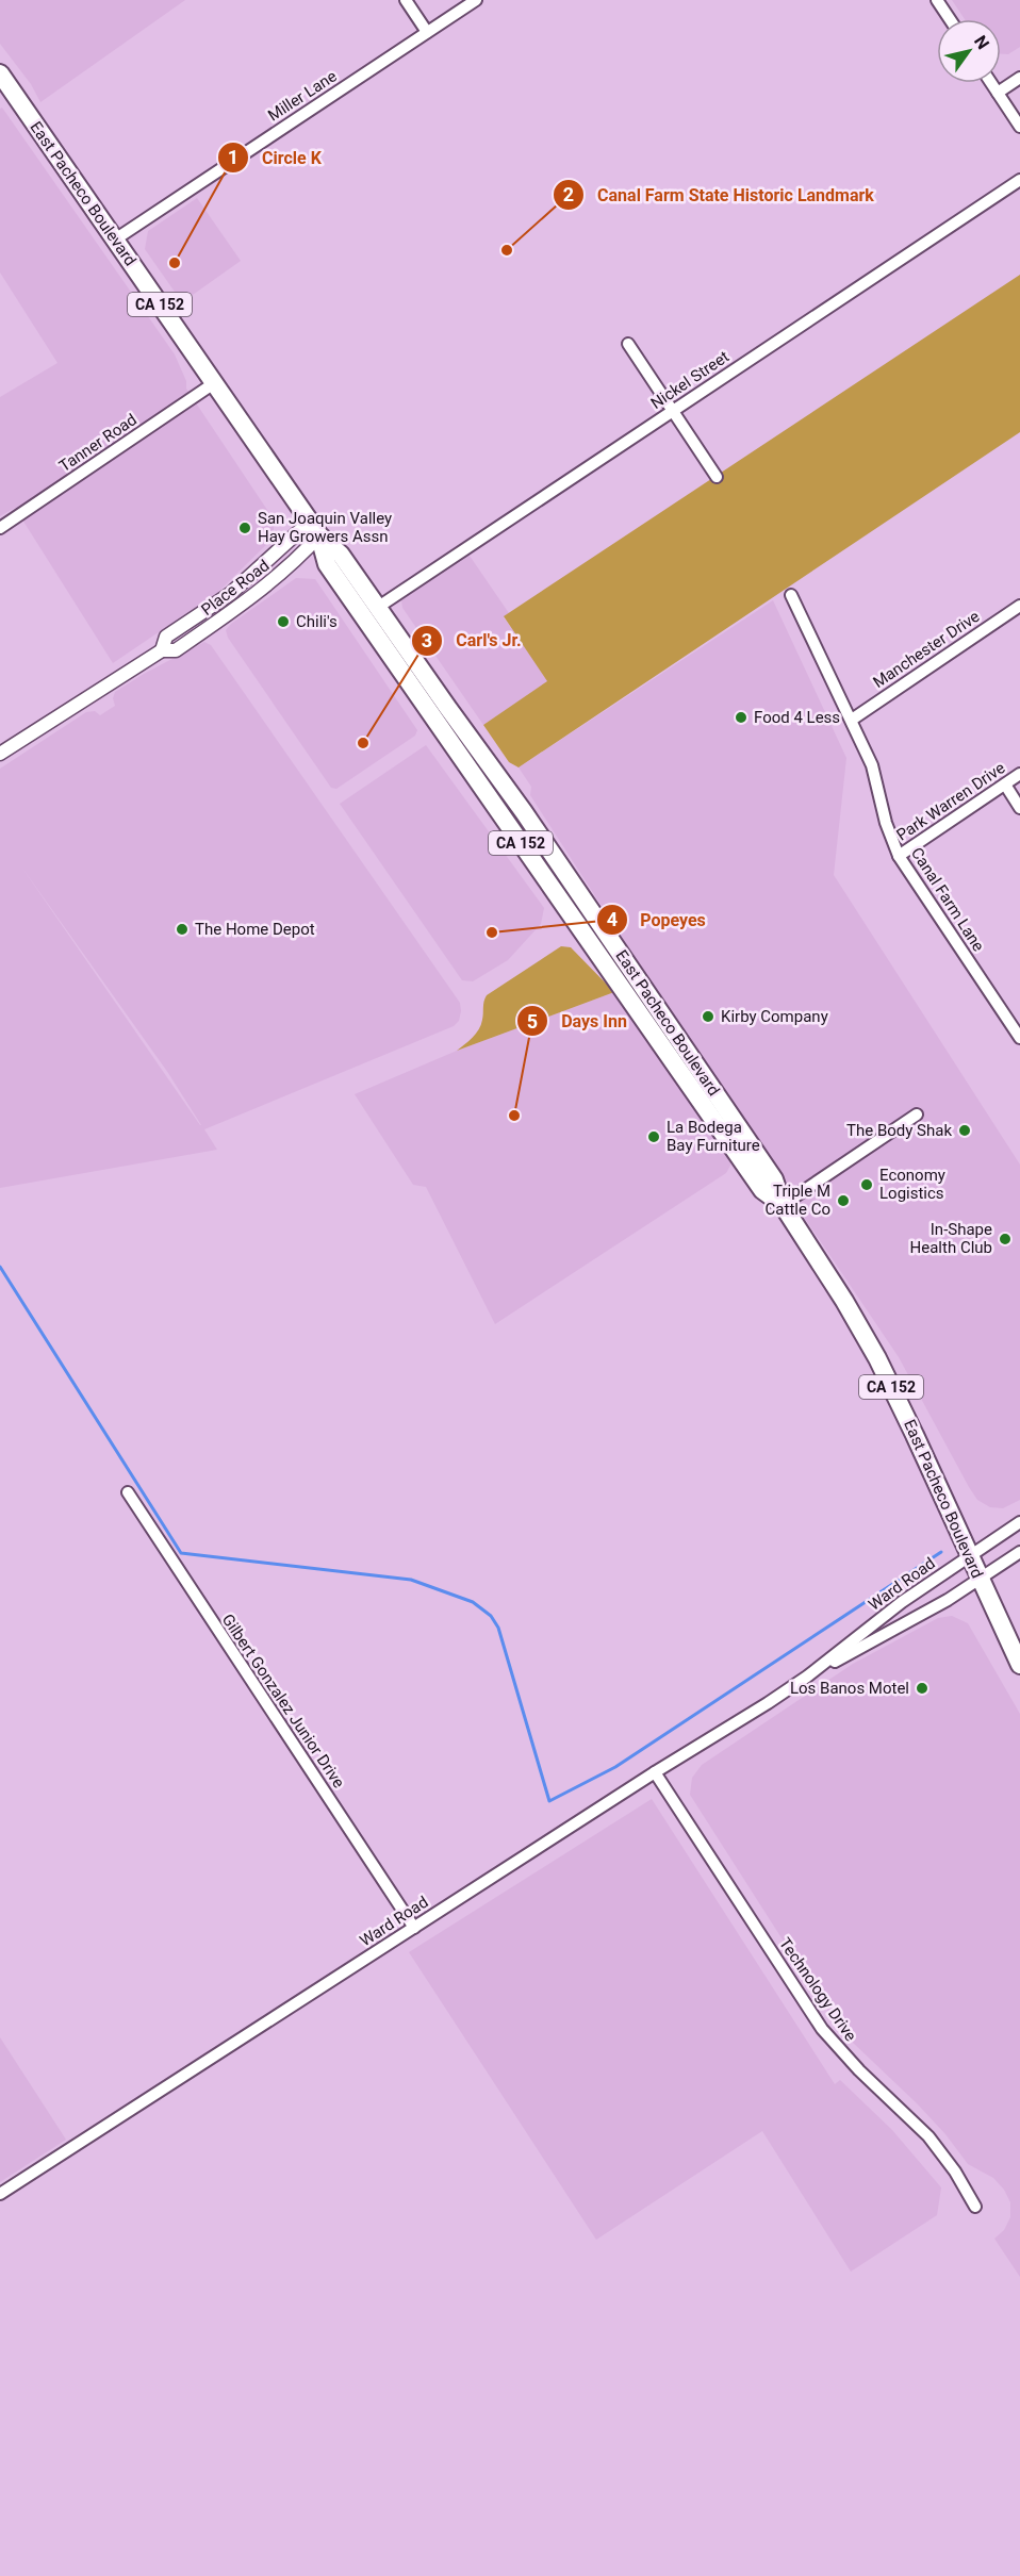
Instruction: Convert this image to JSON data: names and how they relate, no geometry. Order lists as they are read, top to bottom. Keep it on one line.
{"streets":{"highway":["East Pacheco Boulevard","CA 152"],"street":["Miller Lane","Nickel Street","Tanner Road","Place Road","Manchester Drive","Park Warren Drive","Canal Farm Lane","Ward Road","Gilbert Gonzalez Junior Drive","Technology Drive"]},"crossings":[["Miller Lane","East Pacheco Boulevard"],["East Pacheco Boulevard","Nickel Street"],["East Pacheco Boulevard","Tanner Road"],["East Pacheco Boulevard","Place Road"],["East Pacheco Boulevard","Ward Road"],["Manchester Drive","Canal Farm Lane"],["Park Warren Drive","Canal Farm Lane"],["Ward Road","Gilbert Gonzalez Junior Drive"],["Ward Road","Technology Drive"]],"places":["Canal Farm State Historic Landmark","Circle K","San Joaquin Valley Hay Growers Assn","Chili's","Food 4 Less","Carl's Jr.","The Home Depot","Popeyes","Kirby Company","Days Inn","The Body Shak","La Bodega Bay Furniture","Economy Logistics","Triple M Cattle Co","In-Shape Health Club","Los Banos Motel"],"north":"top right"}
